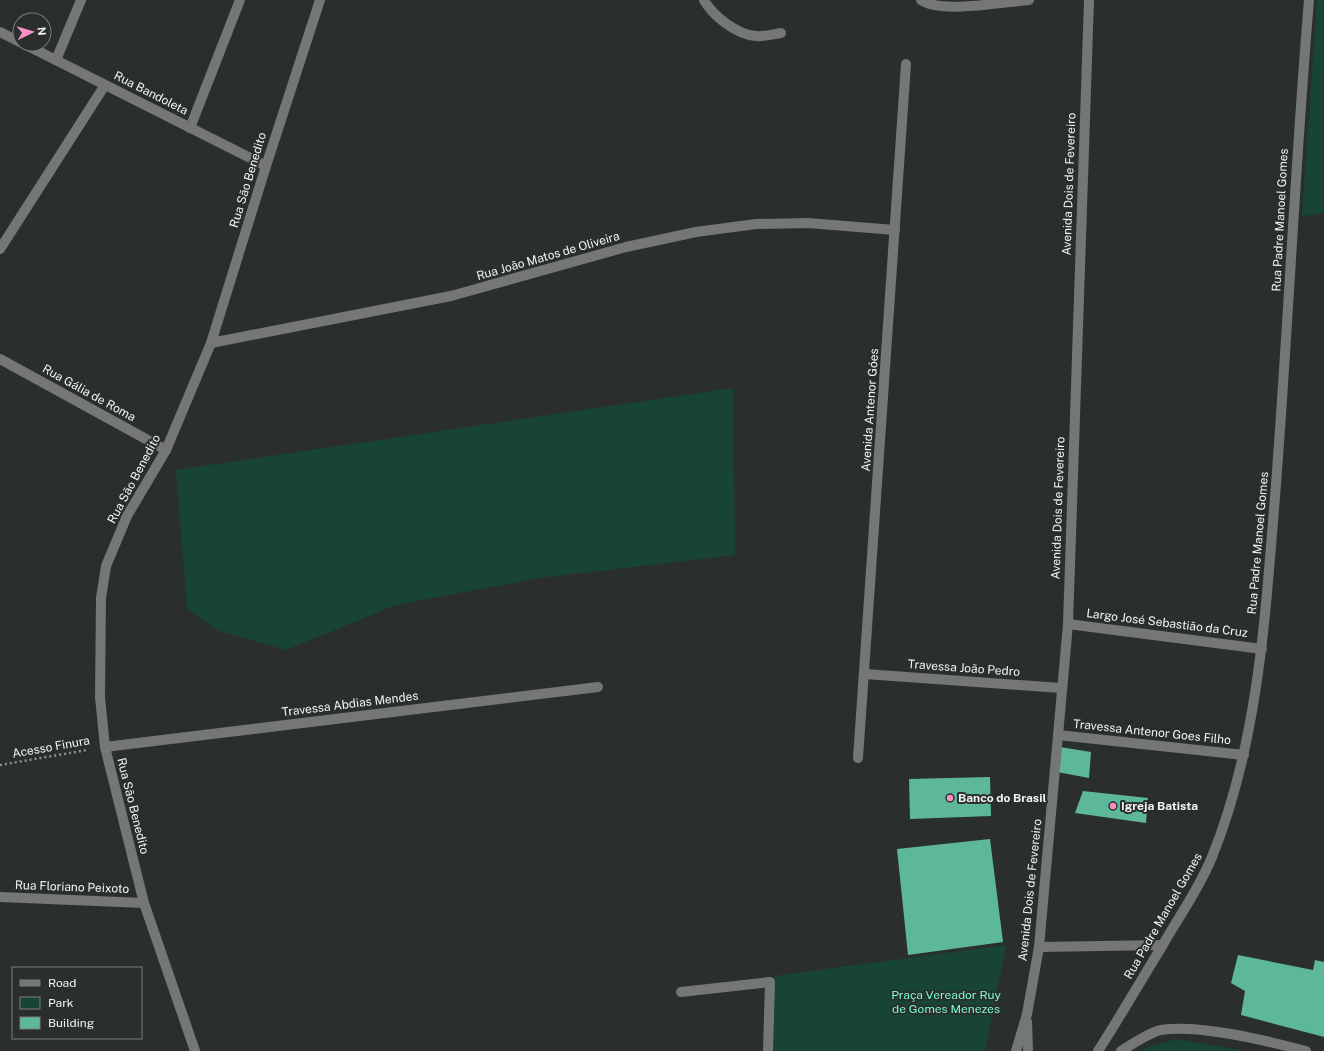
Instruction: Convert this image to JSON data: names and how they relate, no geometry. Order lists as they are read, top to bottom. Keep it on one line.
{"streets":{"street":["Rua Bandoleta","Rua São Benedito","Avenida Dois de Fevereiro","Rua Padre Manoel Gomes","Rua João Matos de Oliveira","Rua Gália de Roma","Avenida Antenor Góes","Largo José Sebastião da Cruz","Travessa João Pedro","Travessa Abdias Mendes","Travessa Antenor Goes Filho","Rua Floriano Peixoto"],"path":["Acesso Finura"]},"crossings":[["Rua Bandoleta","Rua São Benedito"],["Rua São Benedito","Rua João Matos de Oliveira"],["Rua São Benedito","Rua Gália de Roma"],["Rua São Benedito","Travessa Abdias Mendes"],["Rua São Benedito","Acesso Finura"],["Rua São Benedito","Rua Floriano Peixoto"],["Avenida Dois de Fevereiro","Largo José Sebastião da Cruz"],["Avenida Dois de Fevereiro","Travessa João Pedro"],["Avenida Dois de Fevereiro","Travessa Antenor Goes Filho"],["Rua Padre Manoel Gomes","Largo José Sebastião da Cruz"],["Rua Padre Manoel Gomes","Travessa Antenor Goes Filho"],["Rua João Matos de Oliveira","Avenida Antenor Góes"],["Avenida Antenor Góes","Travessa João Pedro"],["Travessa Abdias Mendes","Acesso Finura"]],"parks":["Praça Vereador Ruy de Gomes Menezes"],"places":["Banco do Brasil","Igreja Batista"],"legend":["Road","Park","Building"],"north":"right"}
